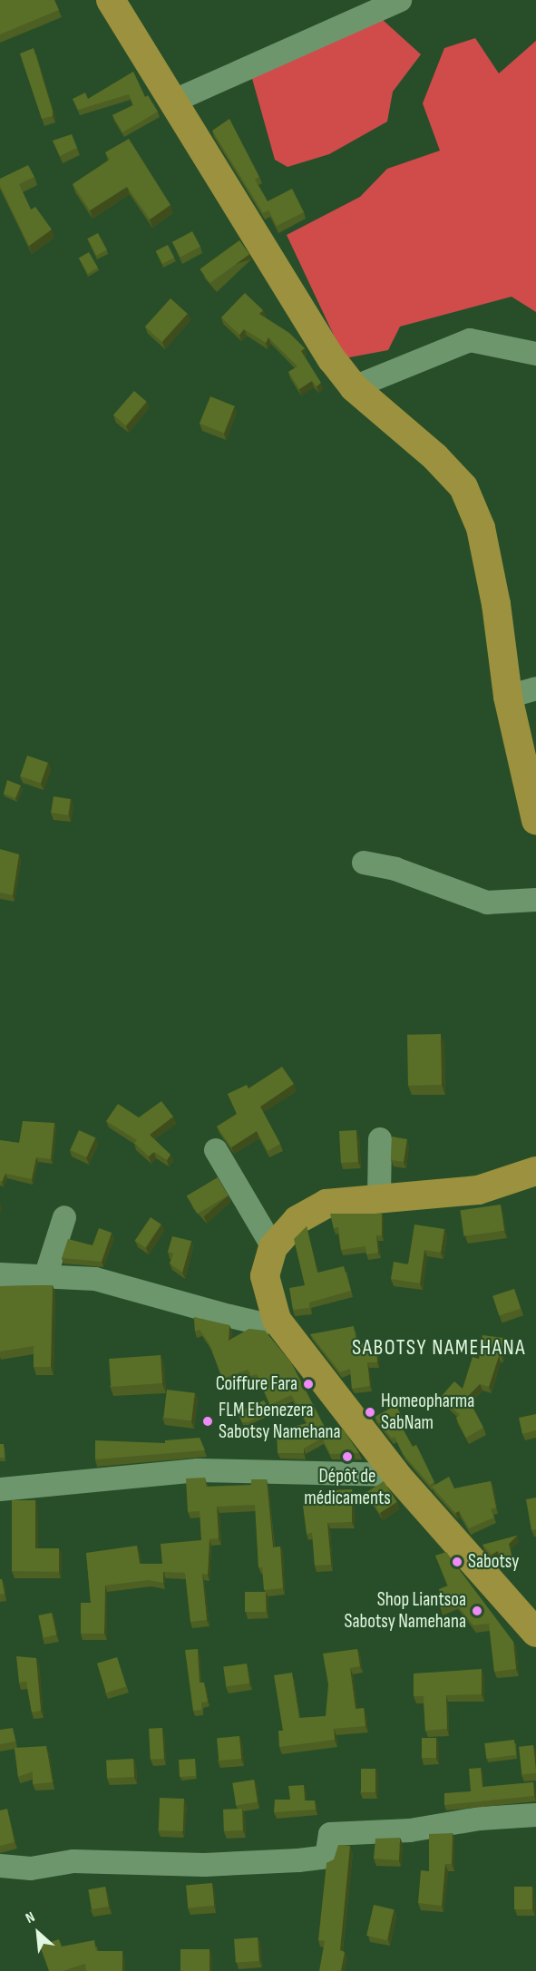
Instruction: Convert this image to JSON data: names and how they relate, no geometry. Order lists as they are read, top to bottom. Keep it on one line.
{"districts":["SABOTSY NAMEHANA"],"places":["Coiffure Fara","Homeopharma SabNam","FLM Ebenezera Sabotsy Namehana","Dépôt de médicaments","Sabotsy","Shop Liantsoa Sabotsy Namehana"],"north":"top left"}
